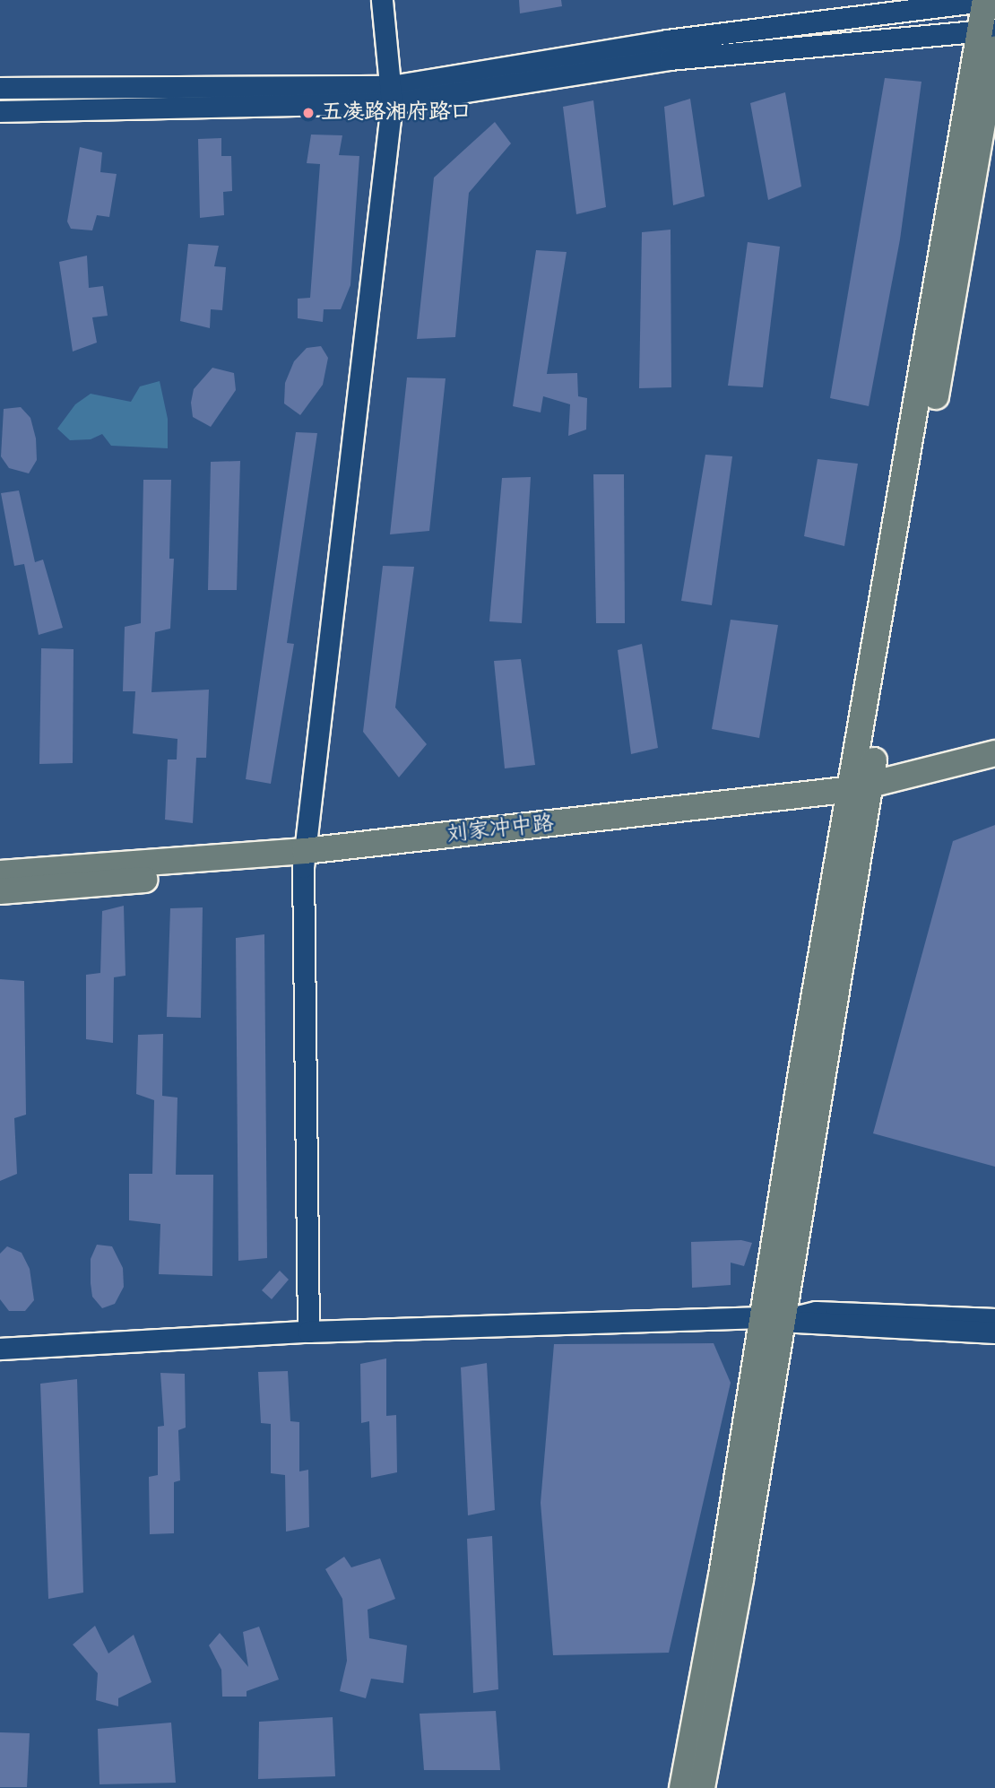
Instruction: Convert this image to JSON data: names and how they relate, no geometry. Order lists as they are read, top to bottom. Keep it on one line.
{"streets":{"main road":["刘家冲中路"]},"places":["五凌路湘府路口"]}
